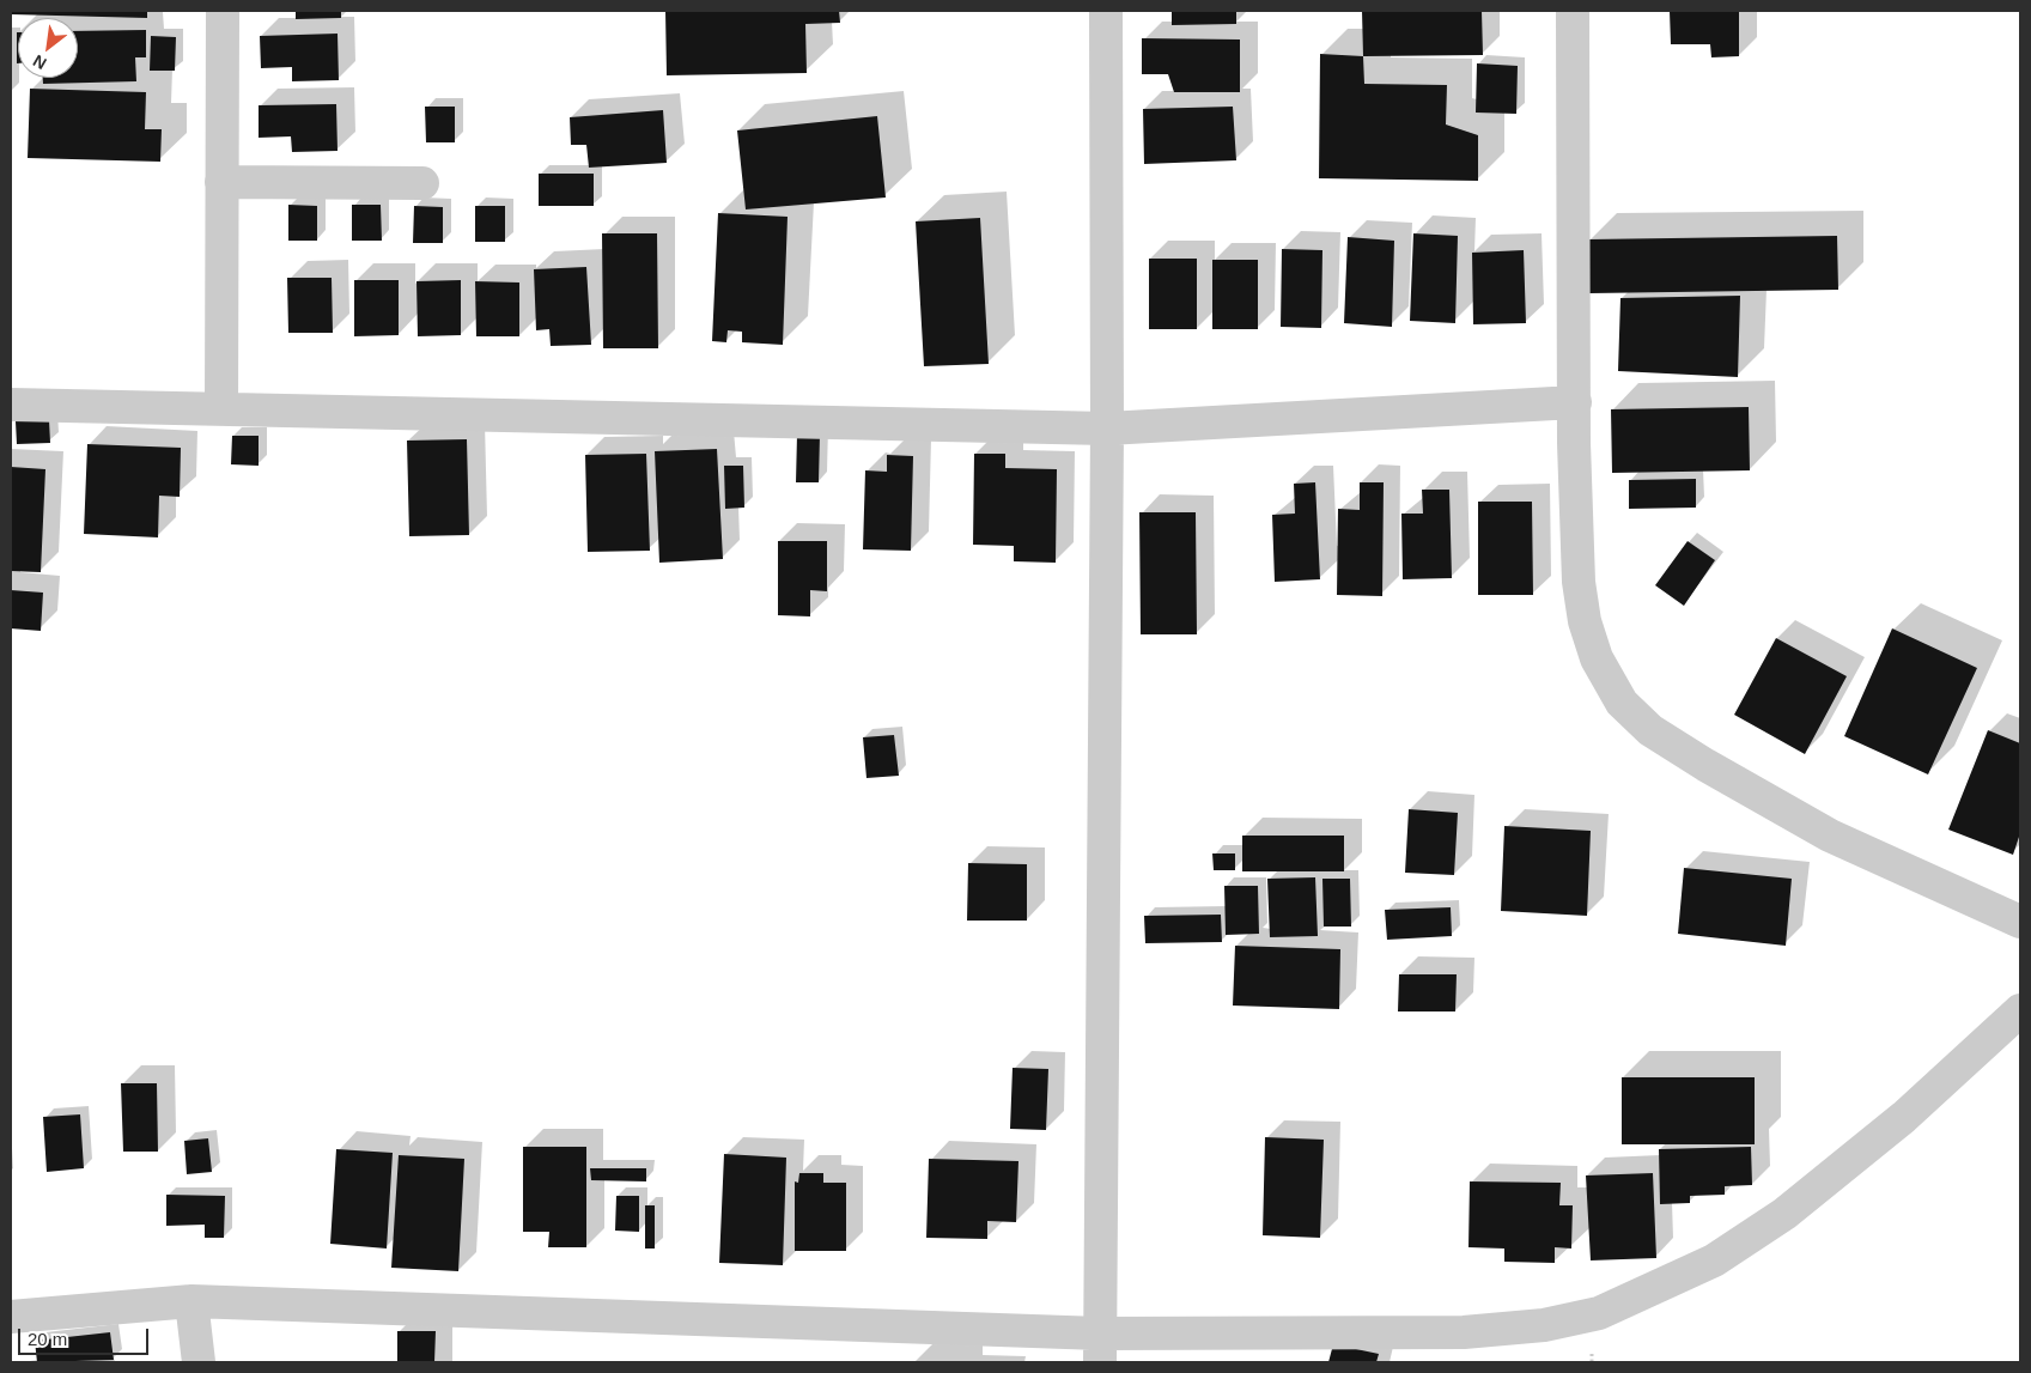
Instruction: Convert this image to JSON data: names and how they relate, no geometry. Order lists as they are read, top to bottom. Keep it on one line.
{"scale_bar":"20 m","north":"bottom left"}
